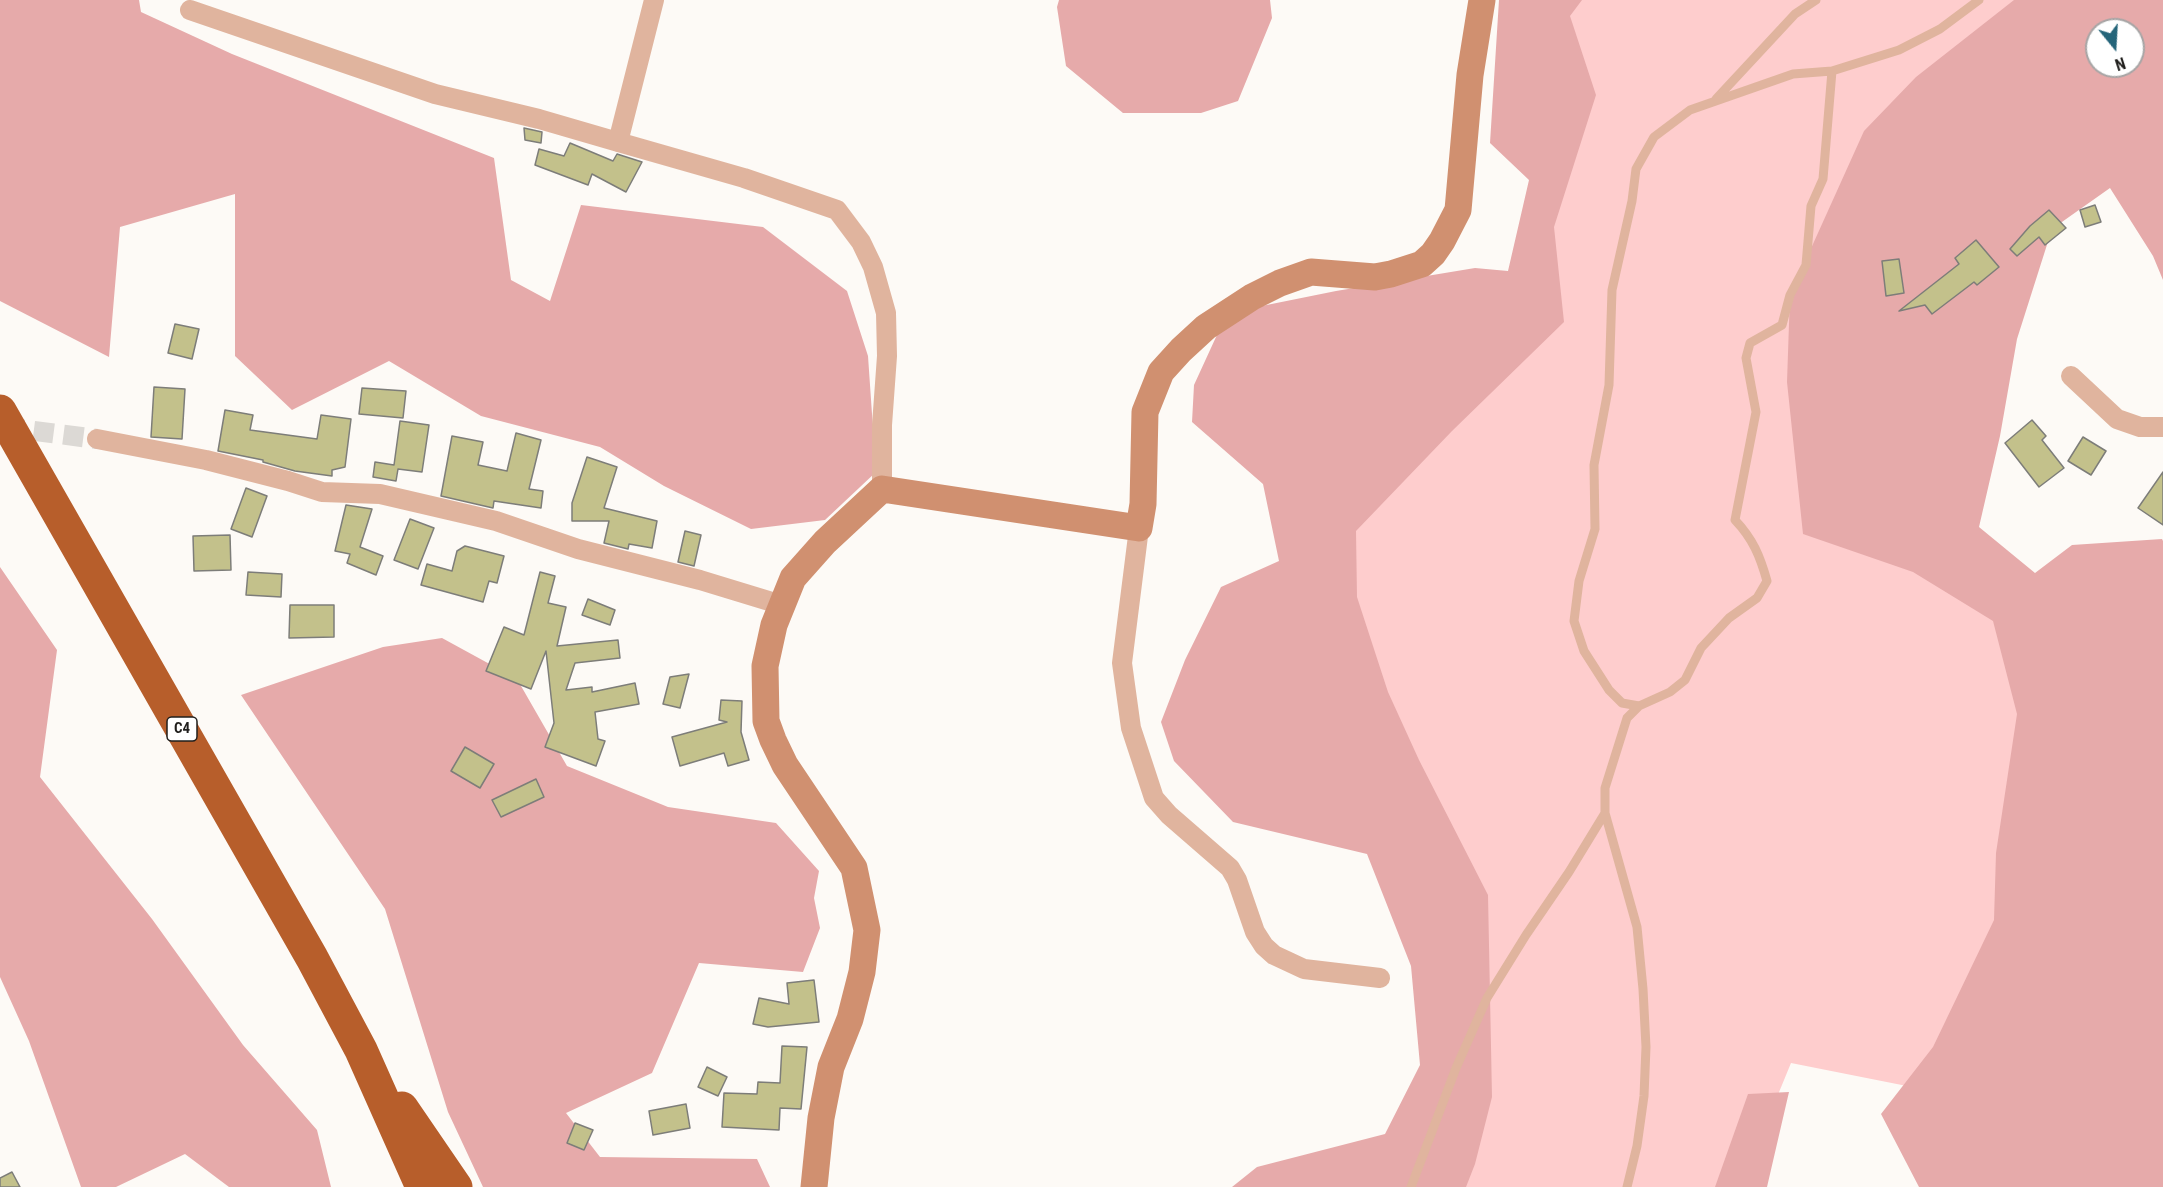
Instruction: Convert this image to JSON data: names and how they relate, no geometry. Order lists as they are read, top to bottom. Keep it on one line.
{"streets":{"highway":["C4"]},"north":"bottom"}
